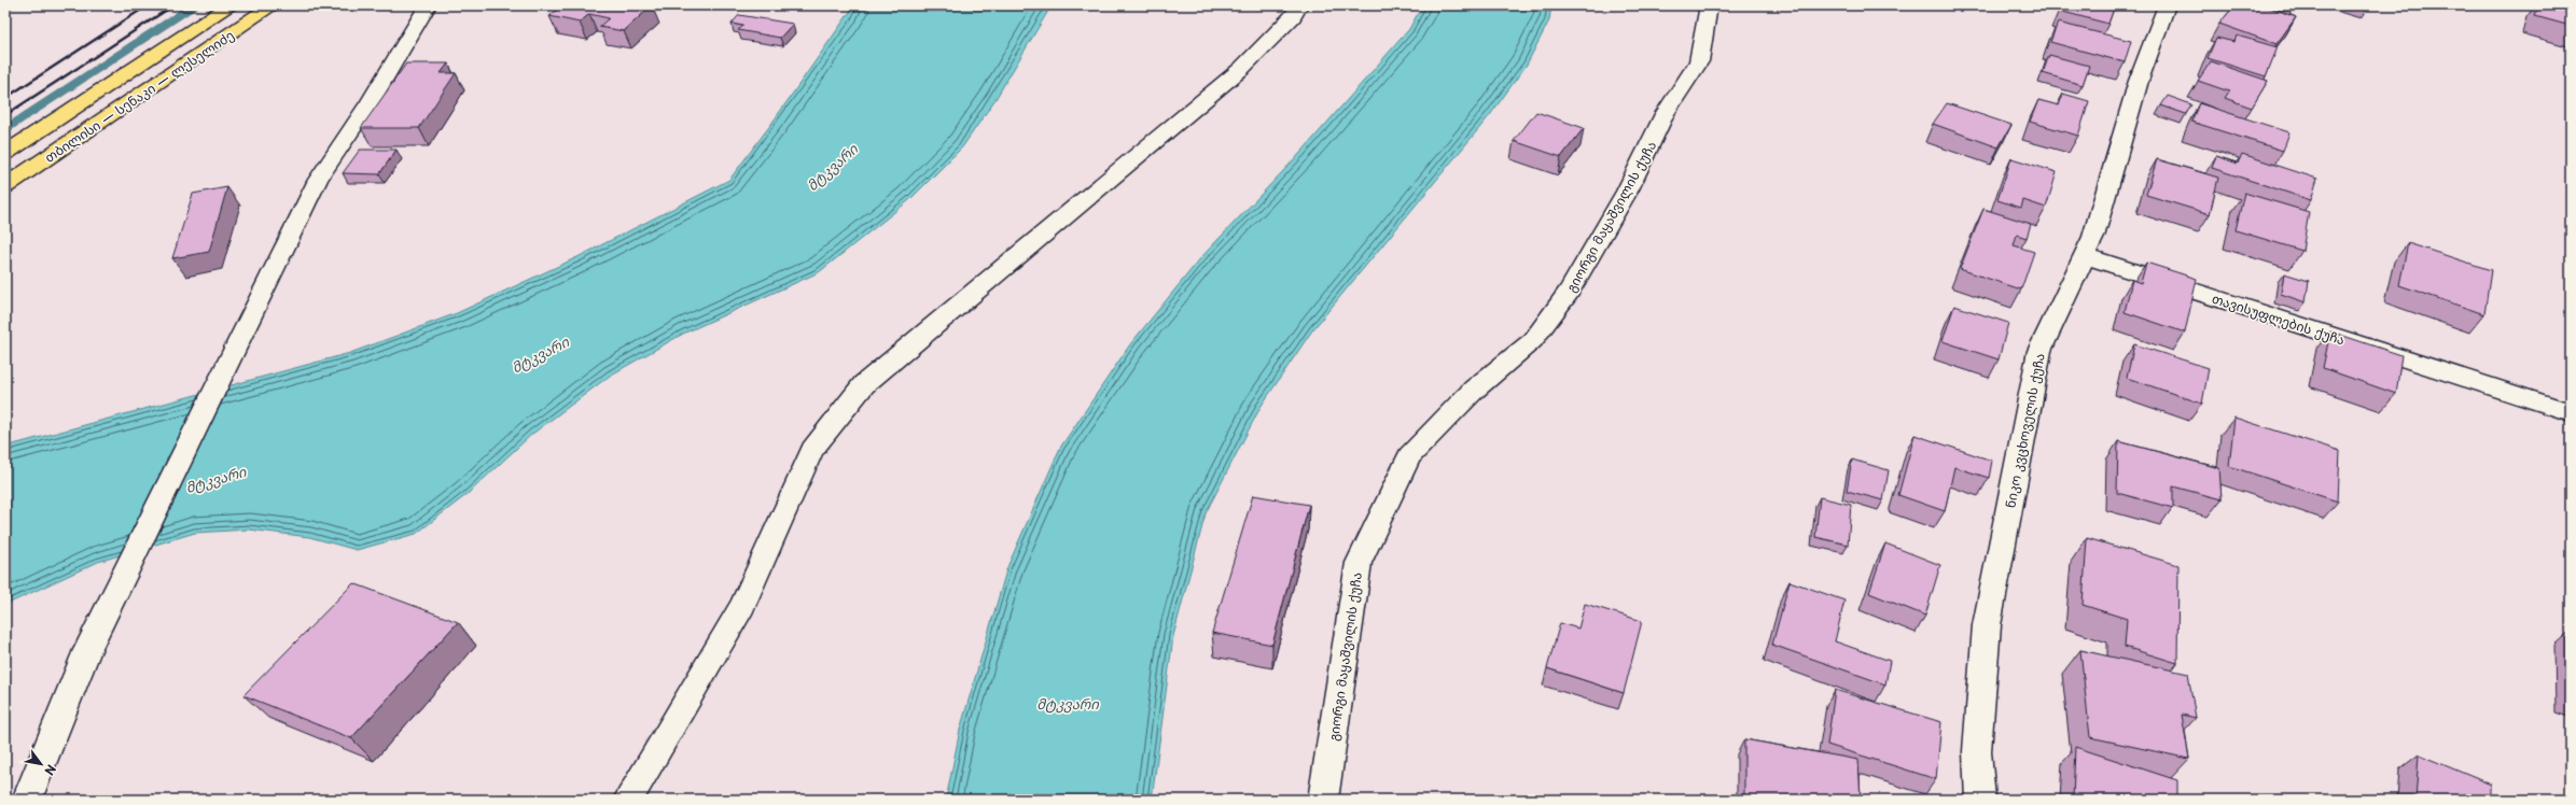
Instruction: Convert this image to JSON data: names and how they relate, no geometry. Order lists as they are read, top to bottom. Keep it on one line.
{"streets":{"highway":["თბილისი — სენაკი — ლესელიძე"],"street":["გიორგი მაყაშვილის ქუჩა","თავისუფლების ქუჩა","ნიკო კვცხოველის ქუჩა"]},"crossings":[["თავისუფლების ქუჩა","ნიკო კვცხოველის ქუჩა"]],"water":["მტკვარი"],"north":"bottom right"}
